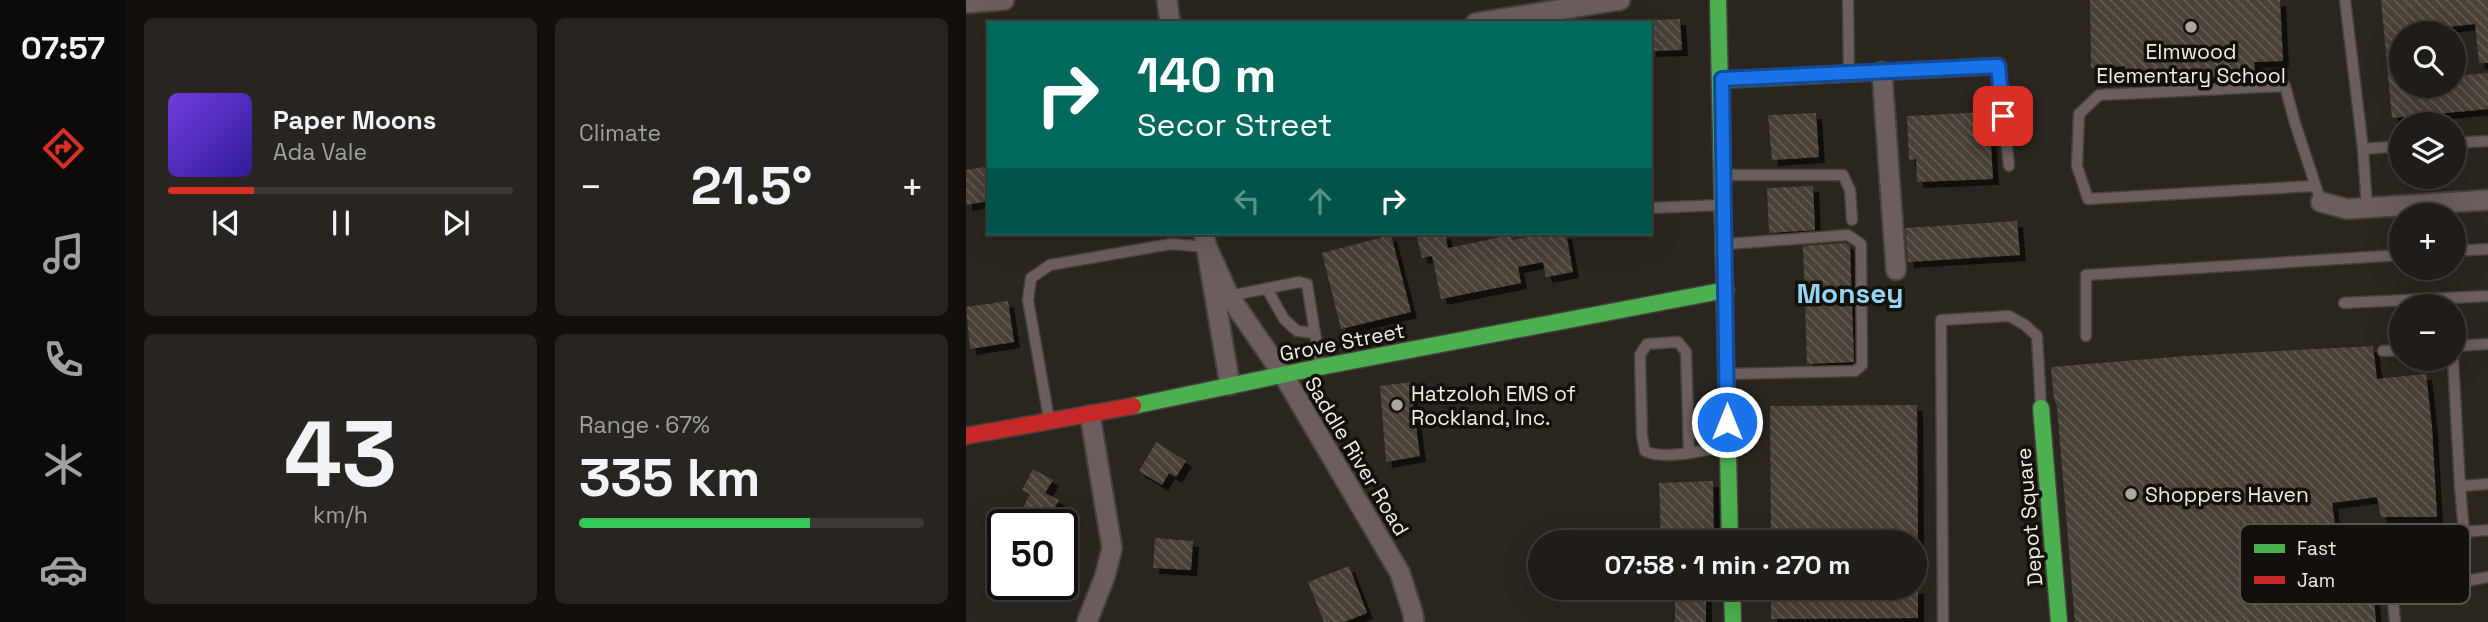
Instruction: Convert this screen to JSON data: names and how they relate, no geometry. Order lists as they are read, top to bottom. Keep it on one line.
{"streets":{"street":["Grove Street","Saddle River Road","Depot Square"]},"crossings":[["Grove Street","Saddle River Road"]],"districts":["Monsey"],"places":["Elmwood Elementary School","Hatzoloh EMS of Rockland, Inc.","Shoppers Haven"],"legend":["Fast","Jam"],"page":{"tabs":"07:57","tile":["Climate",["43","km/h"],["Range · 67%","335 km"]],"map_buttons":["+","−"],"turn":["140 m","Secor Street"],"song":["Paper Moons","Ada Vale"],"heat":["−","21.5°","+"],"limit":"50","trip":"07:58 · 1 min · 270 m"}}
